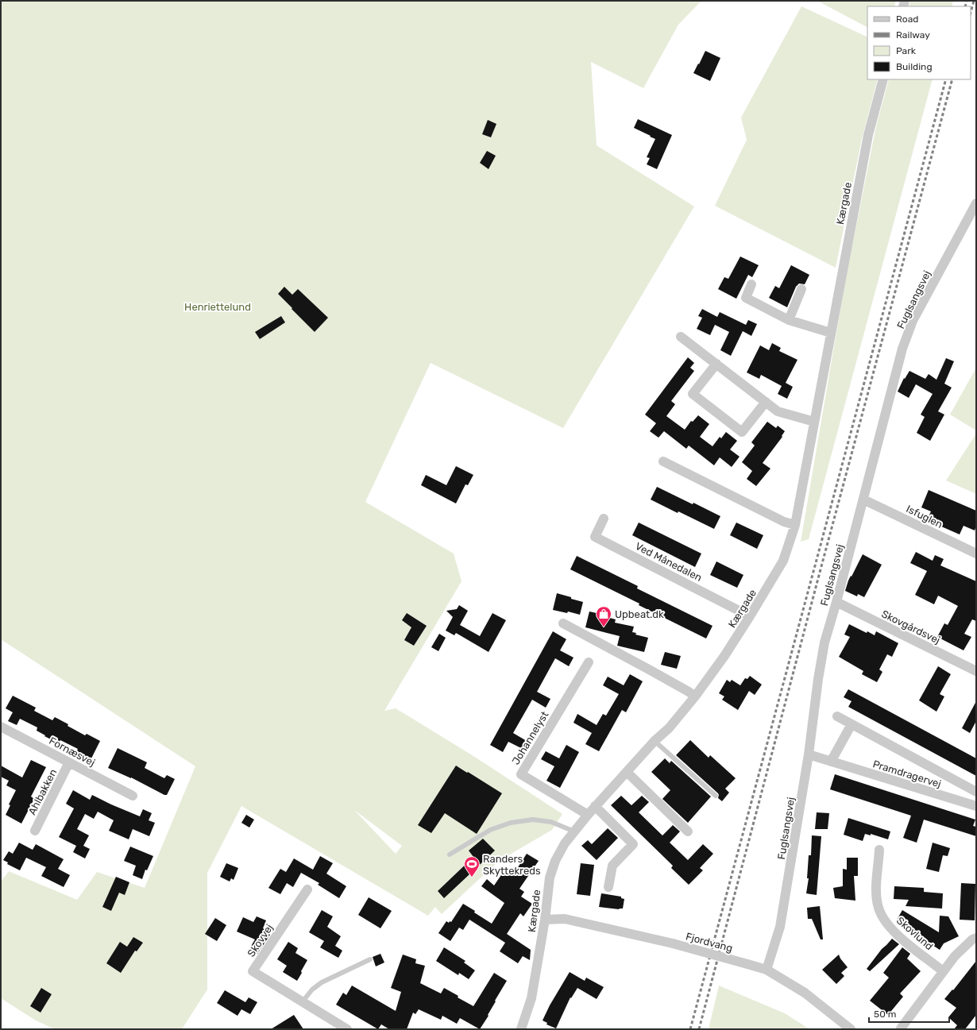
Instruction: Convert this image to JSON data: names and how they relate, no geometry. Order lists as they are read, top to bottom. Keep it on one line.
{"streets":{"street":["Kærgade","Fuglsangsvej","Isfuglen","Ved Månedalen","Skovgårdsvej","Johannelyst","Fornæsvej","Pramdragervej","Ahlbakken","Skovlund","Skovvej","Fjordvang"]},"crossings":[["Kærgade","Ved Månedalen"],["Kærgade","Johannelyst"],["Kærgade","Fjordvang"],["Fuglsangsvej","Isfuglen"],["Fuglsangsvej","Skovgårdsvej"],["Fuglsangsvej","Pramdragervej"],["Fuglsangsvej","Fjordvang"],["Fornæsvej","Ahlbakken"]],"parks":["Henriettelund"],"places":{"shop":["Upbeat.dk"],"sports":["Randers Skyttekreds"]},"legend":["Road","Railway","Park","Building"],"scale_bar":"50 m"}
